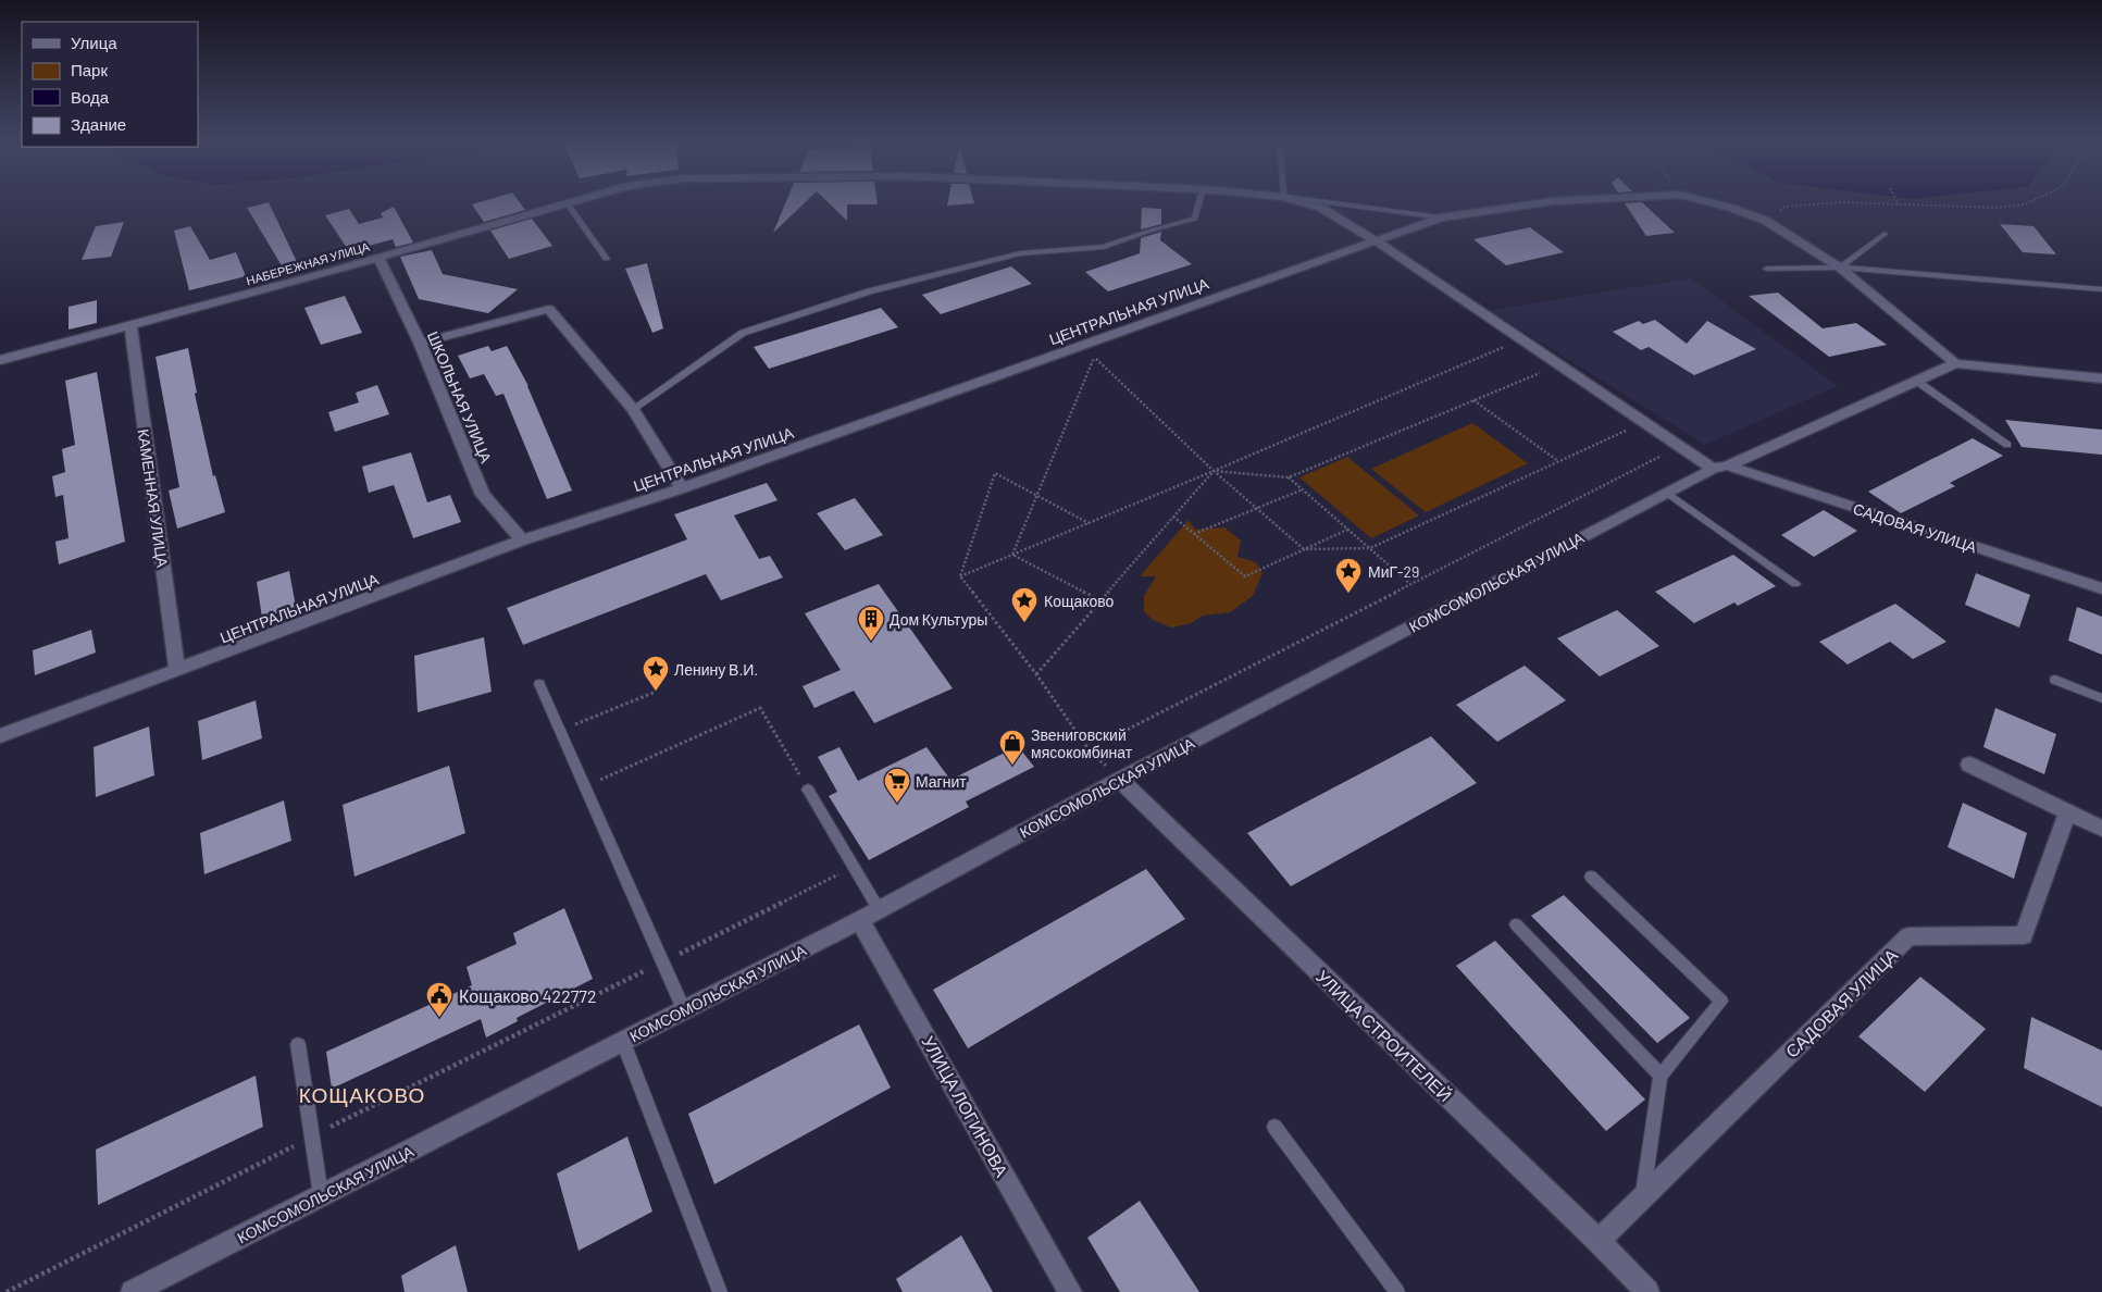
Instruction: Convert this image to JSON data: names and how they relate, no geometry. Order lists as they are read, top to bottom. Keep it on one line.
{"streets":{"street":["НАБЕРЕЖНАЯ УЛИЦА","ЦЕНТРАЛЬНАЯ УЛИЦА","ШКОЛЬНАЯ УЛИЦА","КАМЕННАЯ УЛИЦА","САДОВАЯ УЛИЦА","КОМСОМОЛЬСКАЯ УЛИЦА","УЛИЦА СТРОИТЕЛЕЙ","УЛИЦА ЛОГИНОВА"]},"crossings":[["НАБЕРЕЖНАЯ УЛИЦА","ЦЕНТРАЛЬНАЯ УЛИЦА"],["НАБЕРЕЖНАЯ УЛИЦА","ШКОЛЬНАЯ УЛИЦА"],["НАБЕРЕЖНАЯ УЛИЦА","КАМЕННАЯ УЛИЦА"],["НАБЕРЕЖНАЯ УЛИЦА","КОМСОМОЛЬСКАЯ УЛИЦА"],["ЦЕНТРАЛЬНАЯ УЛИЦА","ШКОЛЬНАЯ УЛИЦА"],["ЦЕНТРАЛЬНАЯ УЛИЦА","КАМЕННАЯ УЛИЦА"],["ЦЕНТРАЛЬНАЯ УЛИЦА","САДОВАЯ УЛИЦА"],["САДОВАЯ УЛИЦА","КОМСОМОЛЬСКАЯ УЛИЦА"],["САДОВАЯ УЛИЦА","УЛИЦА СТРОИТЕЛЕЙ"],["КОМСОМОЛЬСКАЯ УЛИЦА","УЛИЦА СТРОИТЕЛЕЙ"],["КОМСОМОЛЬСКАЯ УЛИЦА","УЛИЦА ЛОГИНОВА"]],"districts":["КОЩАКОВО"],"places":{"place":["МиГ-29","Кощаково","Ленину В.И."],"building":["Дом Культуры"],"shop":["Звениговский мясокомбинат"],"supermarket":["Магнит"],"public building":["Кощаково 422772"]},"legend":["Улица","Парк","Вода","Здание"]}
